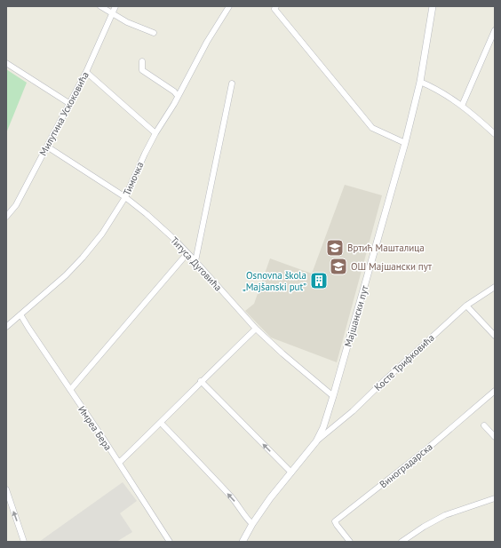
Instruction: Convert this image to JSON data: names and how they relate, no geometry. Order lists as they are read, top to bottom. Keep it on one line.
{"streets":{"street":["Милутина Ускоковића","Тимочка","Титуса Дуговића","Мајшански пут","Косте Трифковића","Имреа Бера","Виноградарска"]},"crossings":[["Милутина Ускоковића","Титуса Дуговића"],["Тимочка","Титуса Дуговића"],["Тимочка","Имреа Бера"],["Титуса Дуговића","Мајшански пут"],["Мајшански пут","Косте Трифковића"]],"places":{"school or university":["Вртић Машталица","ОШ Мајшански пут"],"building":["Osnovna škola „Majšanski put”"]}}
